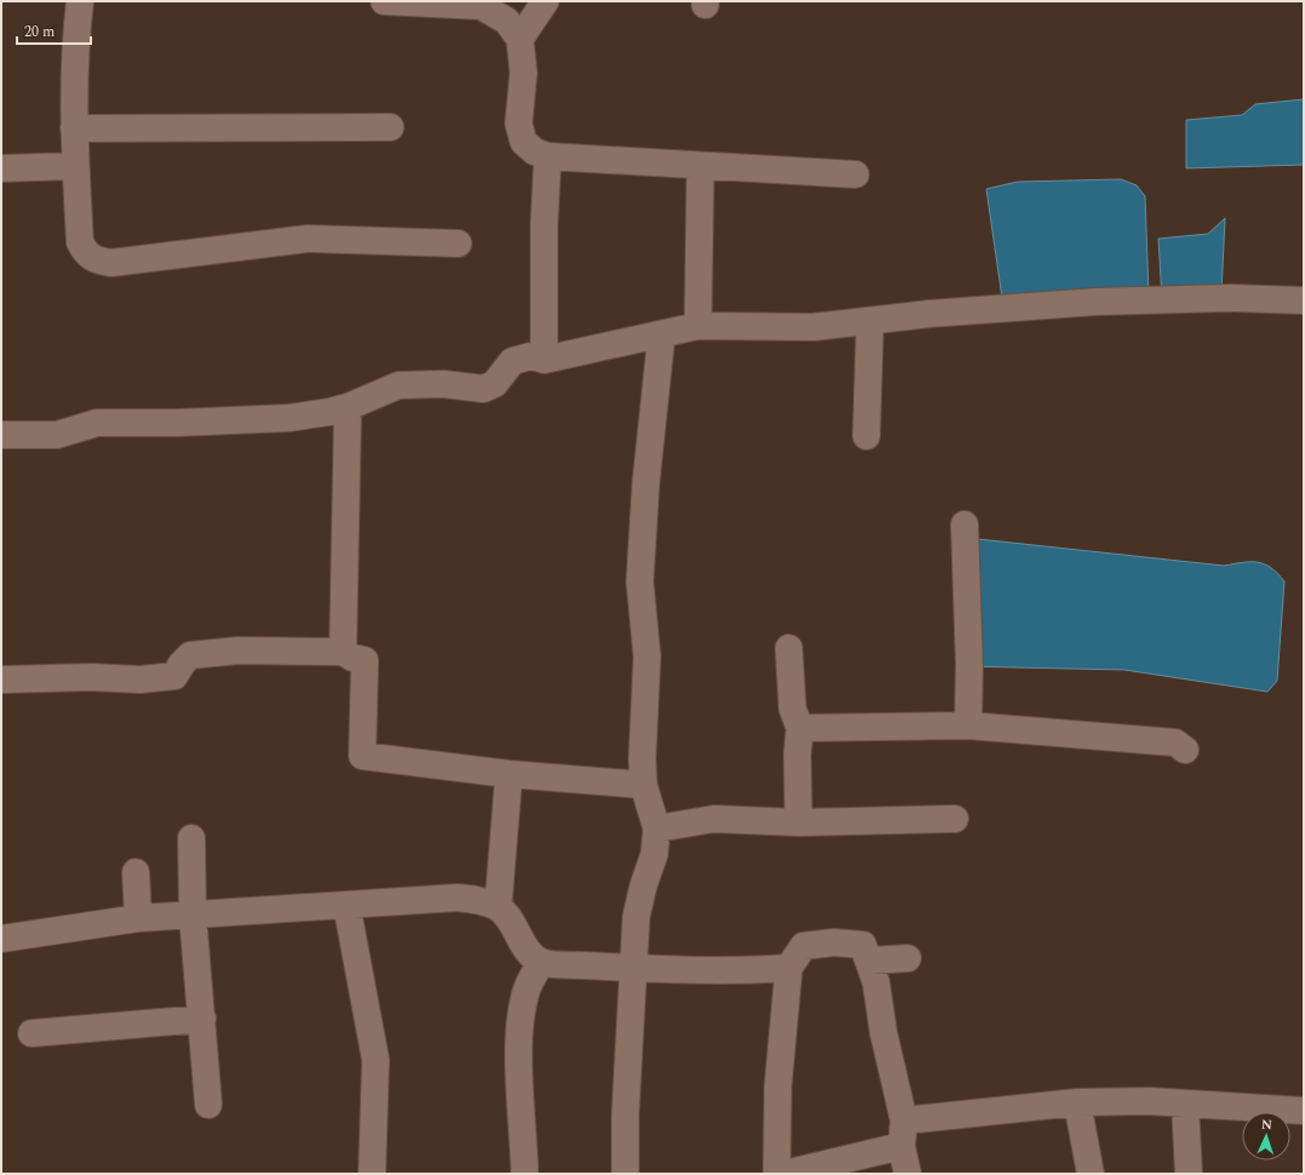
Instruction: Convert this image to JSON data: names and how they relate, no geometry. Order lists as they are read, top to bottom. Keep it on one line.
{"scale_bar":"20 m","north":"top"}
